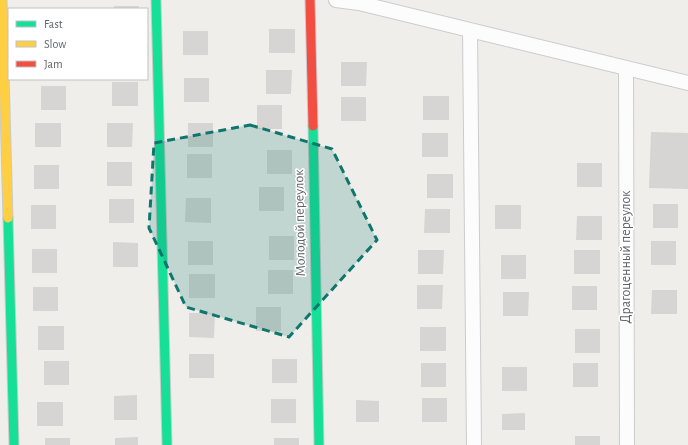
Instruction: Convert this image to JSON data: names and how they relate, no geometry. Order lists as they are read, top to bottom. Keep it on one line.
{"streets":{"street":["Молодой переулок","Драгоценный переулок"]},"legend":["Fast","Slow","Jam"]}
